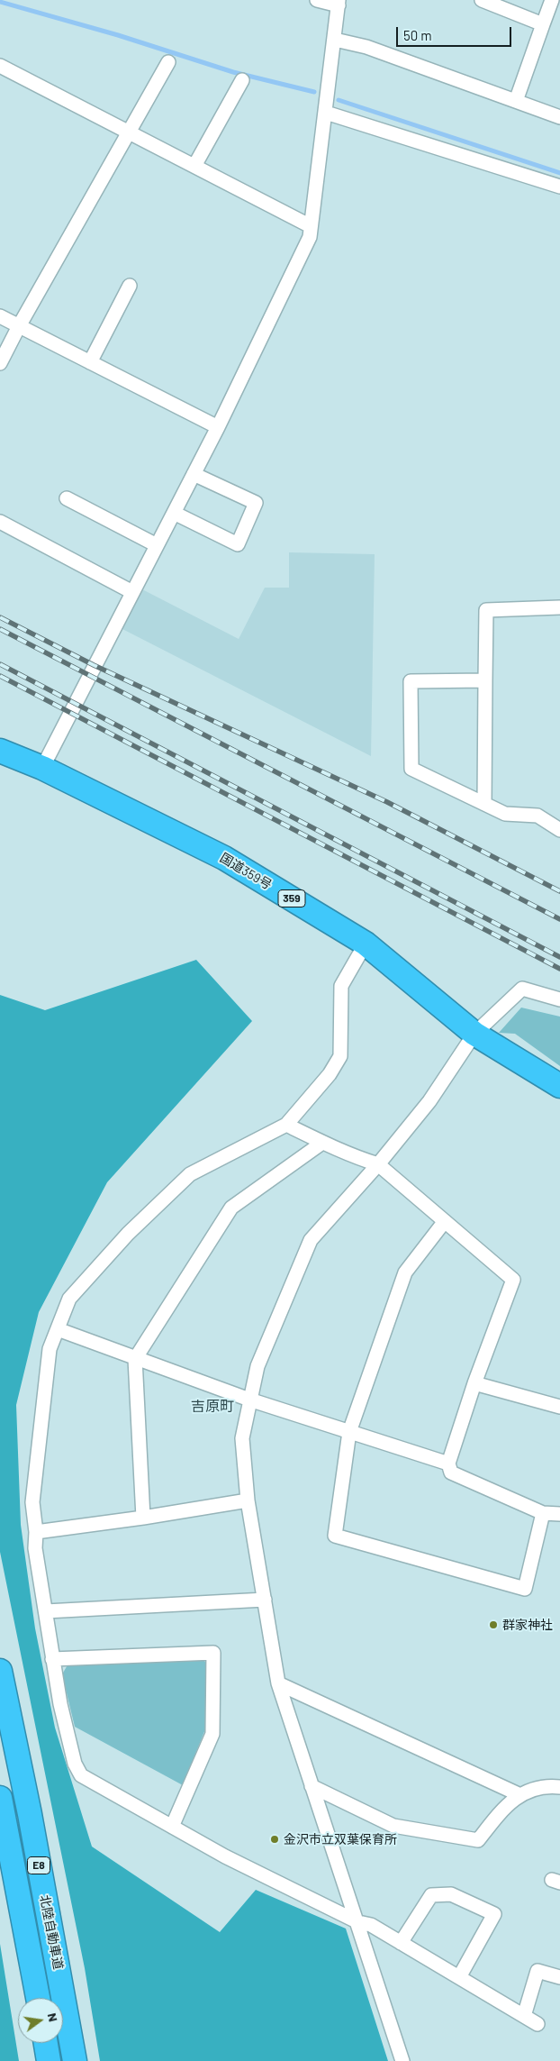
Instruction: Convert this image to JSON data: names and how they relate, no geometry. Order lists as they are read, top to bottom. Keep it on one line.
{"streets":{"highway":["国道359号","359","E8","北陸自動車道"]},"districts":["吉原町"],"places":["群家神社","金沢市立双葉保育所"],"scale_bar":"50 m","north":"right"}
